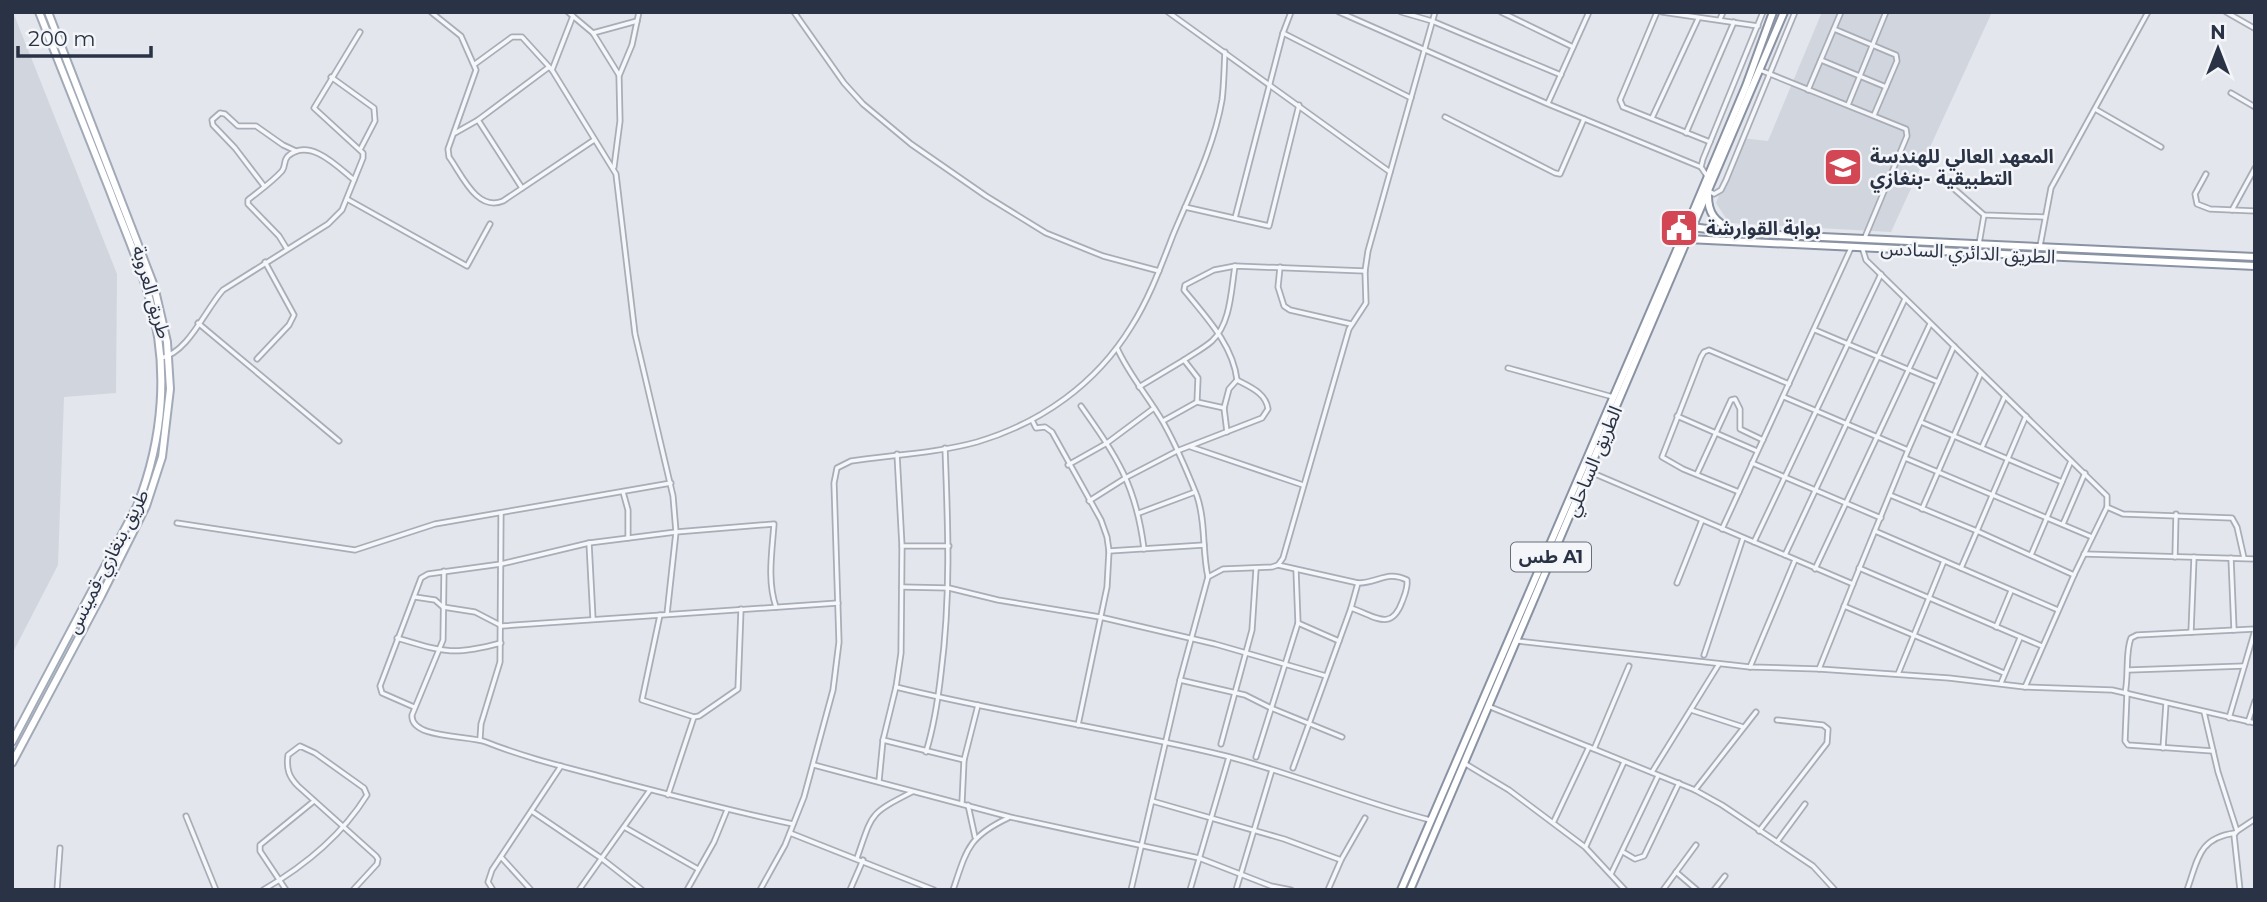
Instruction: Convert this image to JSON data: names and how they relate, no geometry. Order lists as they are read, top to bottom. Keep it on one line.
{"streets":{"main road":["الطريق الدائري السادس","طريق العروبة","الطريق الساحلي","طس A1","طريق بنغازي-قمينس"]},"crossings":[["الطريق الدائري السادس","الطريق الساحلي"]],"places":{"school or university":["المعهد العالي للهندسة التطبيقية -بنغازي"],"public building":["بوابة القوارشة"]},"scale_bar":"200 m","north":"top"}
